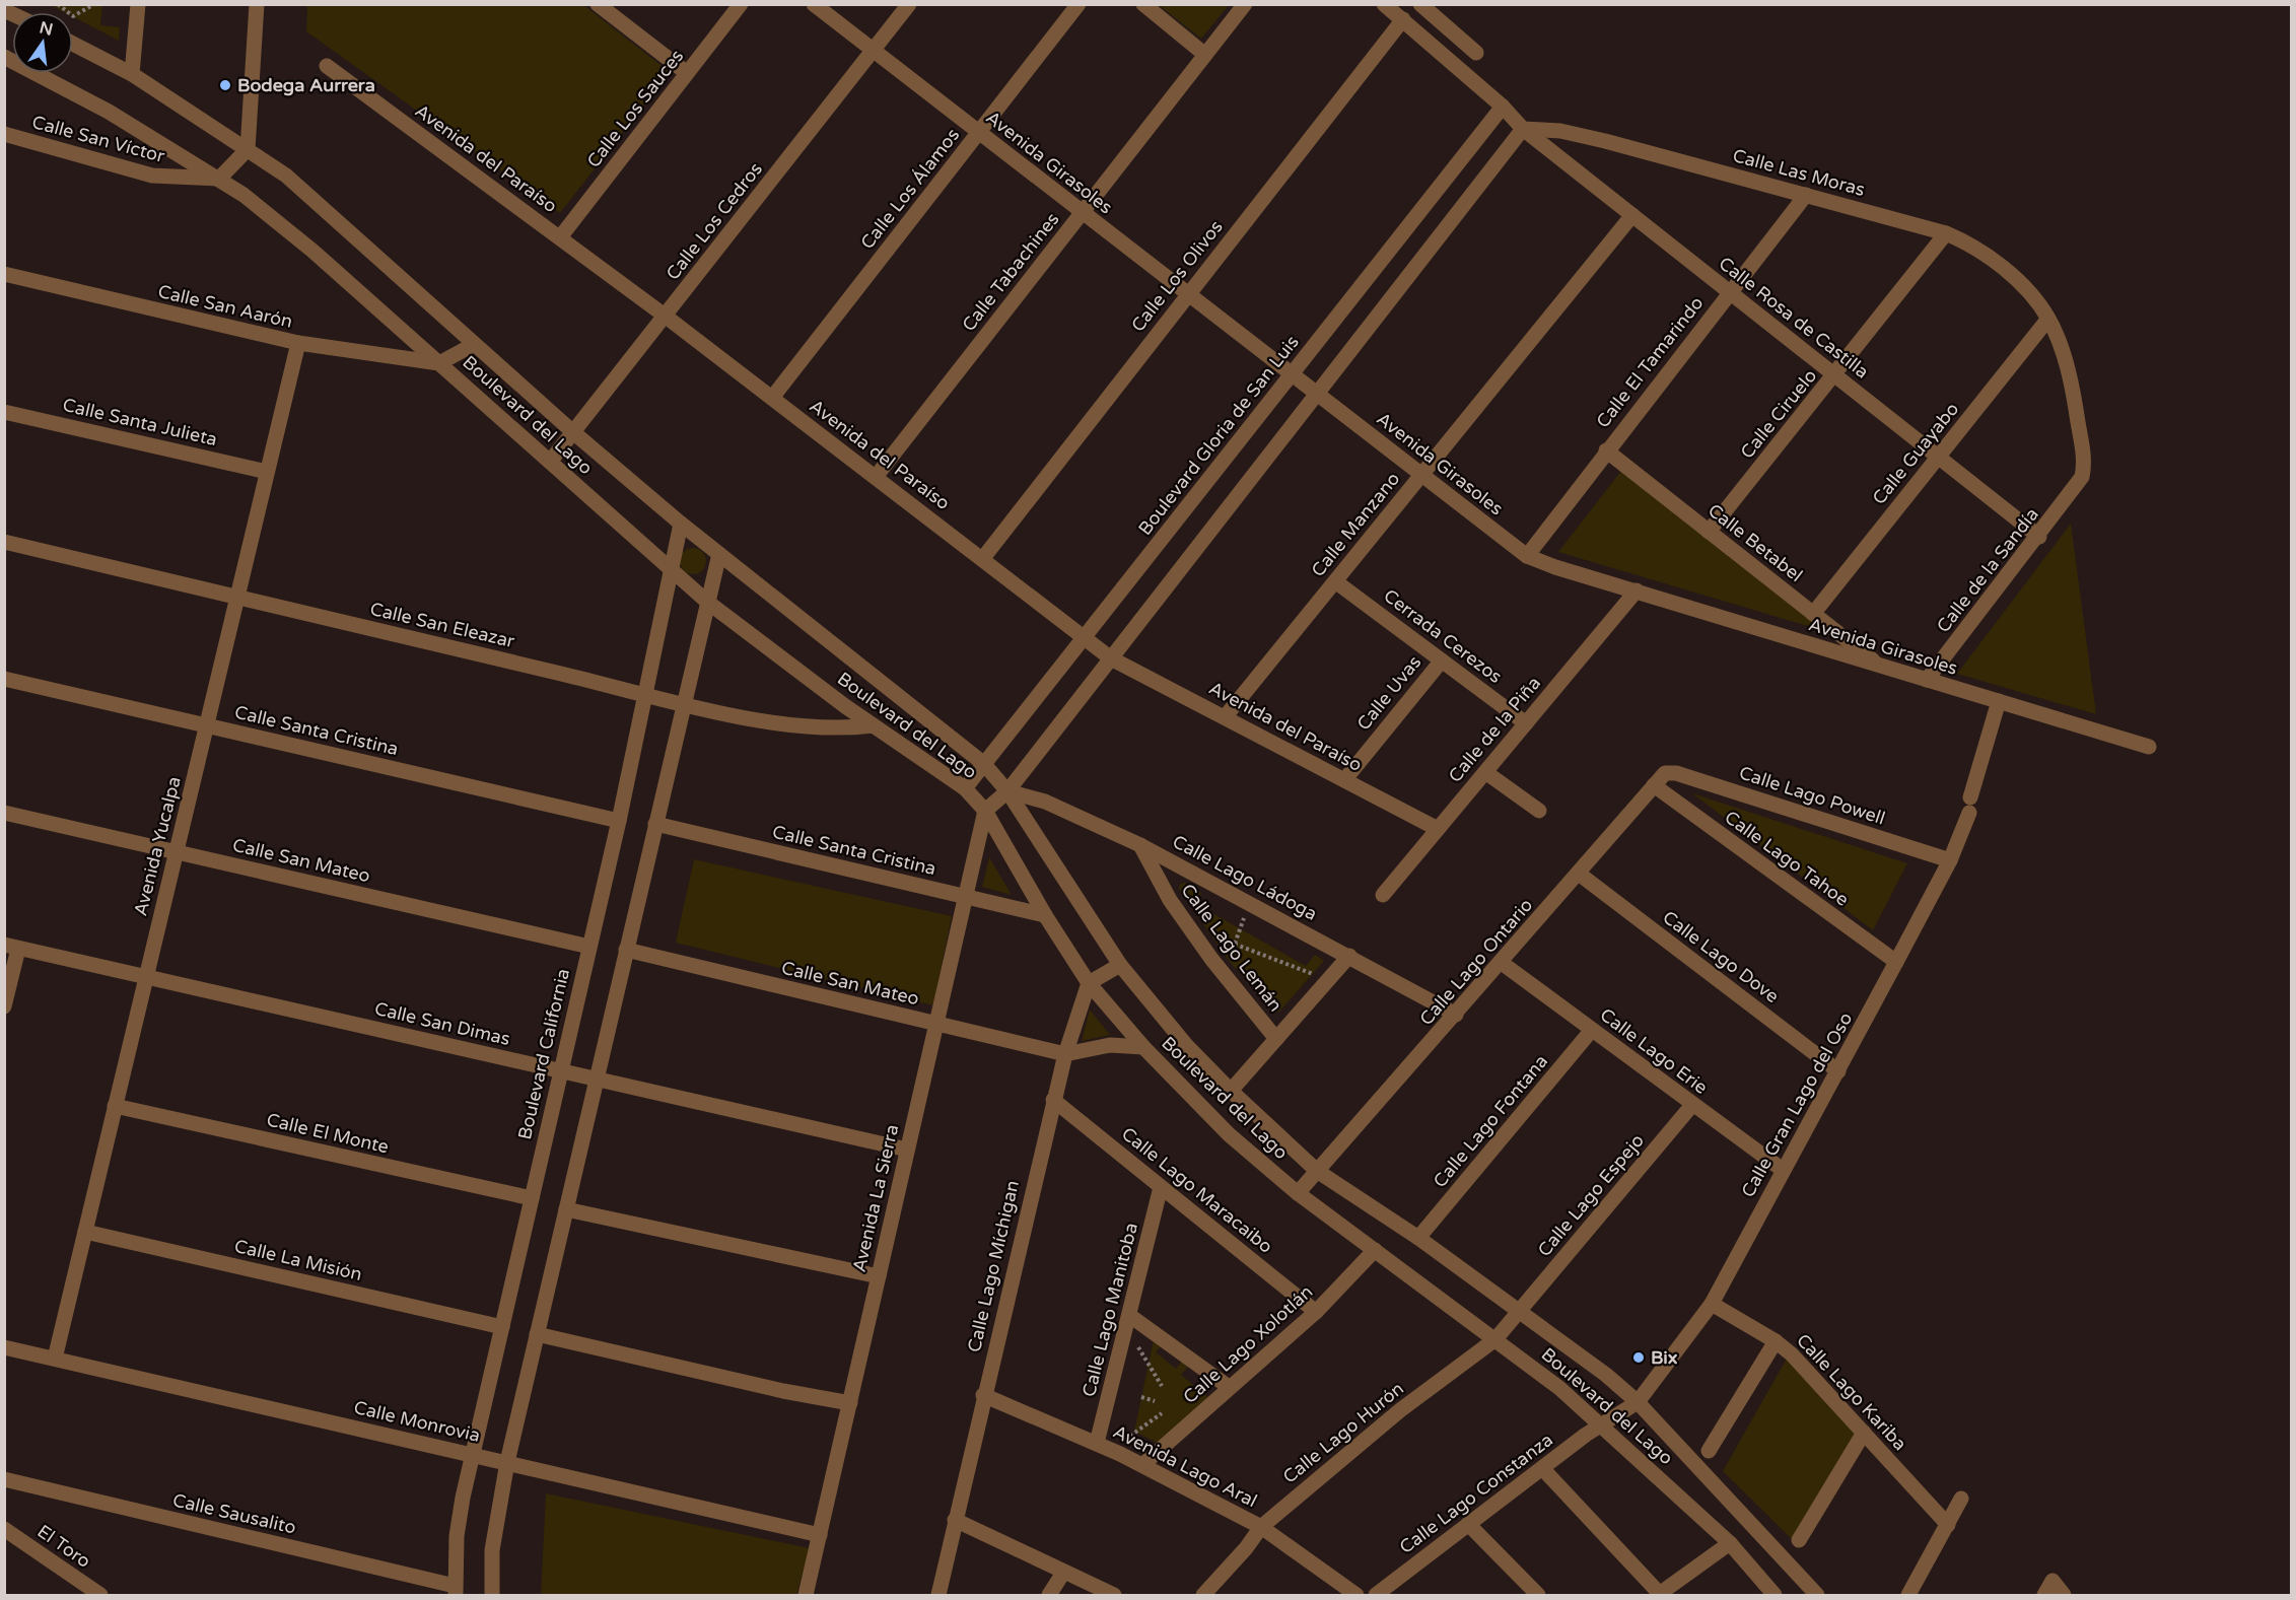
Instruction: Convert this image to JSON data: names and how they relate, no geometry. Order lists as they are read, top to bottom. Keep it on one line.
{"streets":{"street":["Calle Los Sauces","Calle San Víctor","Avenida del Paraíso","Avenida Girasoles","Calle Las Moras","Calle Los Álamos","Calle Los Cedros","Calle Tabachines","Calle Los Olivos","Calle San Aarón","Calle Rosa de Castilla","Calle El Tamarindo","Calle Ciruelo","Boulevard del Lago","Calle Santa Julieta","Boulevard Gloria de San Luis","Calle Guayabo","Calle Manzano","Calle Betabel","Calle de la Sandía","Calle San Eleazar","Cerrada Cerezos","Calle Uvas","Calle de la Piña","Calle Santa Cristina","Calle Lago Powell","Avenida Yucalpa","Calle Lago Tahoe","Calle San Mateo","Calle Lago Ládoga","Calle Lago Lemán","Calle Lago Dove","Calle Lago Ontario","Calle San Dimas","Calle Lago Erie","Boulevard California","Calle Gran Lago del Oso","Calle Lago Fontana","Calle El Monte","Calle Lago Maracaibo","Calle Lago Espejo","Avenida La Sierra","Calle La Misión","Calle Lago Míchigan","Calle Lago Manitoba","Calle Lago Xolotlán","Calle Lago Kariba","Calle Monrovia","Calle Lago Hurón","Avenida Lago Aral","Calle Lago Constanza","Calle Sausalito","El Toro"]},"crossings":[["Calle Los Sauces","Avenida del Paraíso"],["Calle San Víctor","Boulevard del Lago"],["Avenida del Paraíso","Calle Los Álamos"],["Avenida del Paraíso","Calle Los Cedros"],["Avenida del Paraíso","Calle Tabachines"],["Avenida del Paraíso","Calle Los Olivos"],["Avenida del Paraíso","Boulevard Gloria de San Luis"],["Avenida del Paraíso","Calle Manzano"],["Avenida del Paraíso","Calle Uvas"],["Avenida del Paraíso","Calle de la Piña"],["Avenida Girasoles","Calle Los Álamos"],["Avenida Girasoles","Calle Los Cedros"],["Avenida Girasoles","Calle Tabachines"],["Avenida Girasoles","Calle Los Olivos"],["Avenida Girasoles","Calle El Tamarindo"],["Avenida Girasoles","Boulevard Gloria de San Luis"],["Avenida Girasoles","Calle Manzano"],["Avenida Girasoles","Calle Betabel"],["Avenida Girasoles","Calle de la Sandía"],["Avenida Girasoles","Calle de la Piña"],["Avenida Girasoles","Calle Gran Lago del Oso"],["Calle Las Moras","Calle Rosa de Castilla"],["Calle Las Moras","Calle El Tamarindo"],["Calle Las Moras","Calle Ciruelo"],["Calle Las Moras","Calle Guayabo"],["Calle Las Moras","Calle de la Sandía"],["Calle Los Cedros","Boulevard del Lago"],["Calle San Aarón","Boulevard del Lago"],["Calle San Aarón","Avenida Yucalpa"],["Calle Rosa de Castilla","Calle El Tamarindo"],["Calle Rosa de Castilla","Calle Ciruelo"],["Calle Rosa de Castilla","Calle Guayabo"],["Calle Rosa de Castilla","Calle Manzano"],["Calle Rosa de Castilla","Calle de la Sandía"],["Calle El Tamarindo","Calle Betabel"],["Calle Ciruelo","Calle Betabel"],["Boulevard del Lago","Boulevard Gloria de San Luis"],["Boulevard del Lago","Calle San Eleazar"],["Boulevard del Lago","Calle Santa Cristina"],["Boulevard del Lago","Calle Lago Ládoga"],["Boulevard del Lago","Calle Lago Ontario"],["Boulevard del Lago","Boulevard California"],["Boulevard del Lago","Calle Gran Lago del Oso"],["Boulevard del Lago","Calle Lago Fontana"],["Boulevard del Lago","Calle Lago Espejo"],["Boulevard del Lago","Avenida La Sierra"],["Boulevard del Lago","Calle Lago Míchigan"],["Boulevard del Lago","Calle Lago Xolotlán"],["Boulevard del Lago","Calle Lago Hurón"],["Boulevard del Lago","Calle Lago Constanza"],["Calle Santa Julieta","Avenida Yucalpa"],["Calle Guayabo","Calle Betabel"],["Calle Manzano","Cerrada Cerezos"],["Calle San Eleazar","Avenida Yucalpa"],["Calle San Eleazar","Boulevard California"],["Cerrada Cerezos","Calle Uvas"],["Cerrada Cerezos","Calle de la Piña"],["Calle Santa Cristina","Avenida Yucalpa"],["Calle Santa Cristina","Boulevard California"],["Calle Santa Cristina","Avenida La Sierra"],["Calle Lago Powell","Calle Lago Tahoe"],["Calle Lago Powell","Calle Lago Ontario"],["Calle Lago Powell","Calle Gran Lago del Oso"],["Avenida Yucalpa","Calle San Mateo"],["Avenida Yucalpa","Calle San Dimas"],["Avenida Yucalpa","Calle El Monte"],["Avenida Yucalpa","Calle La Misión"],["Avenida Yucalpa","Calle Monrovia"],["Calle Lago Tahoe","Calle Lago Ontario"],["Calle Lago Tahoe","Calle Gran Lago del Oso"],["Calle San Mateo","Boulevard California"],["Calle San Mateo","Avenida La Sierra"],["Calle San Mateo","Calle Lago Míchigan"],["Calle Lago Ládoga","Calle Lago Lemán"],["Calle Lago Ládoga","Calle Lago Ontario"],["Calle Lago Dove","Calle Lago Ontario"],["Calle Lago Dove","Calle Gran Lago del Oso"],["Calle Lago Ontario","Calle Lago Erie"],["Calle San Dimas","Boulevard California"],["Calle San Dimas","Avenida La Sierra"],["Calle Lago Erie","Calle Gran Lago del Oso"],["Calle Lago Erie","Calle Lago Fontana"],["Calle Lago Erie","Calle Lago Espejo"],["Boulevard California","Calle El Monte"],["Boulevard California","Calle La Misión"],["Boulevard California","Calle Monrovia"],["Boulevard California","Calle Sausalito"],["Calle Gran Lago del Oso","Calle Lago Kariba"],["Calle Gran Lago del Oso","Calle Lago Constanza"],["Calle Lago Maracaibo","Calle Lago Míchigan"],["Calle Lago Maracaibo","Calle Lago Manitoba"],["Calle Lago Maracaibo","Calle Lago Xolotlán"],["Calle Lago Espejo","Calle Lago Hurón"],["Avenida La Sierra","Calle Monrovia"],["Calle Lago Míchigan","Avenida Lago Aral"],["Calle Lago Manitoba","Avenida Lago Aral"],["Calle Lago Xolotlán","Avenida Lago Aral"],["Calle Lago Hurón","Avenida Lago Aral"]],"places":["Bodega Aurrera","Bix"],"north":"top"}
